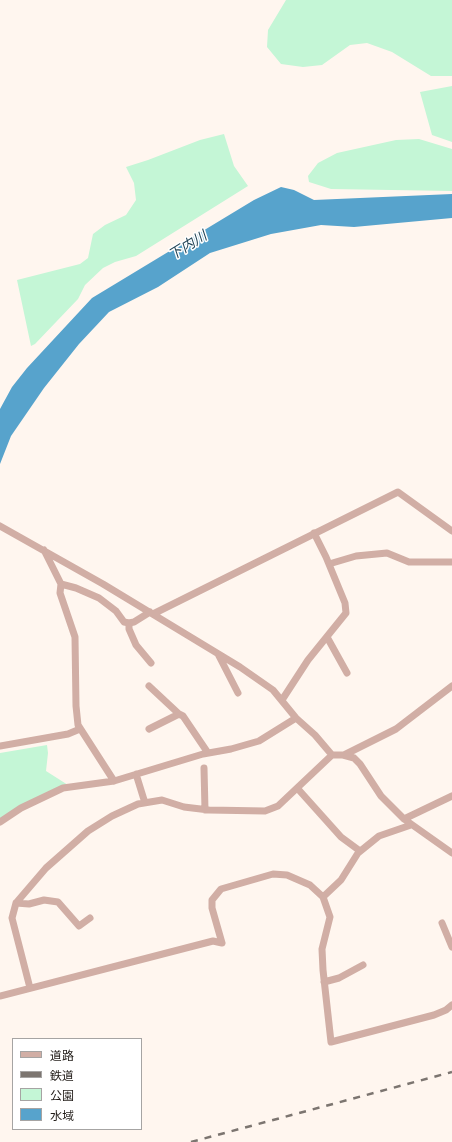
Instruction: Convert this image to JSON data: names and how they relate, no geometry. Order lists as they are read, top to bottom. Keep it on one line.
{"water":["下内川"],"legend":["道路","鉄道","公園","水域"]}
